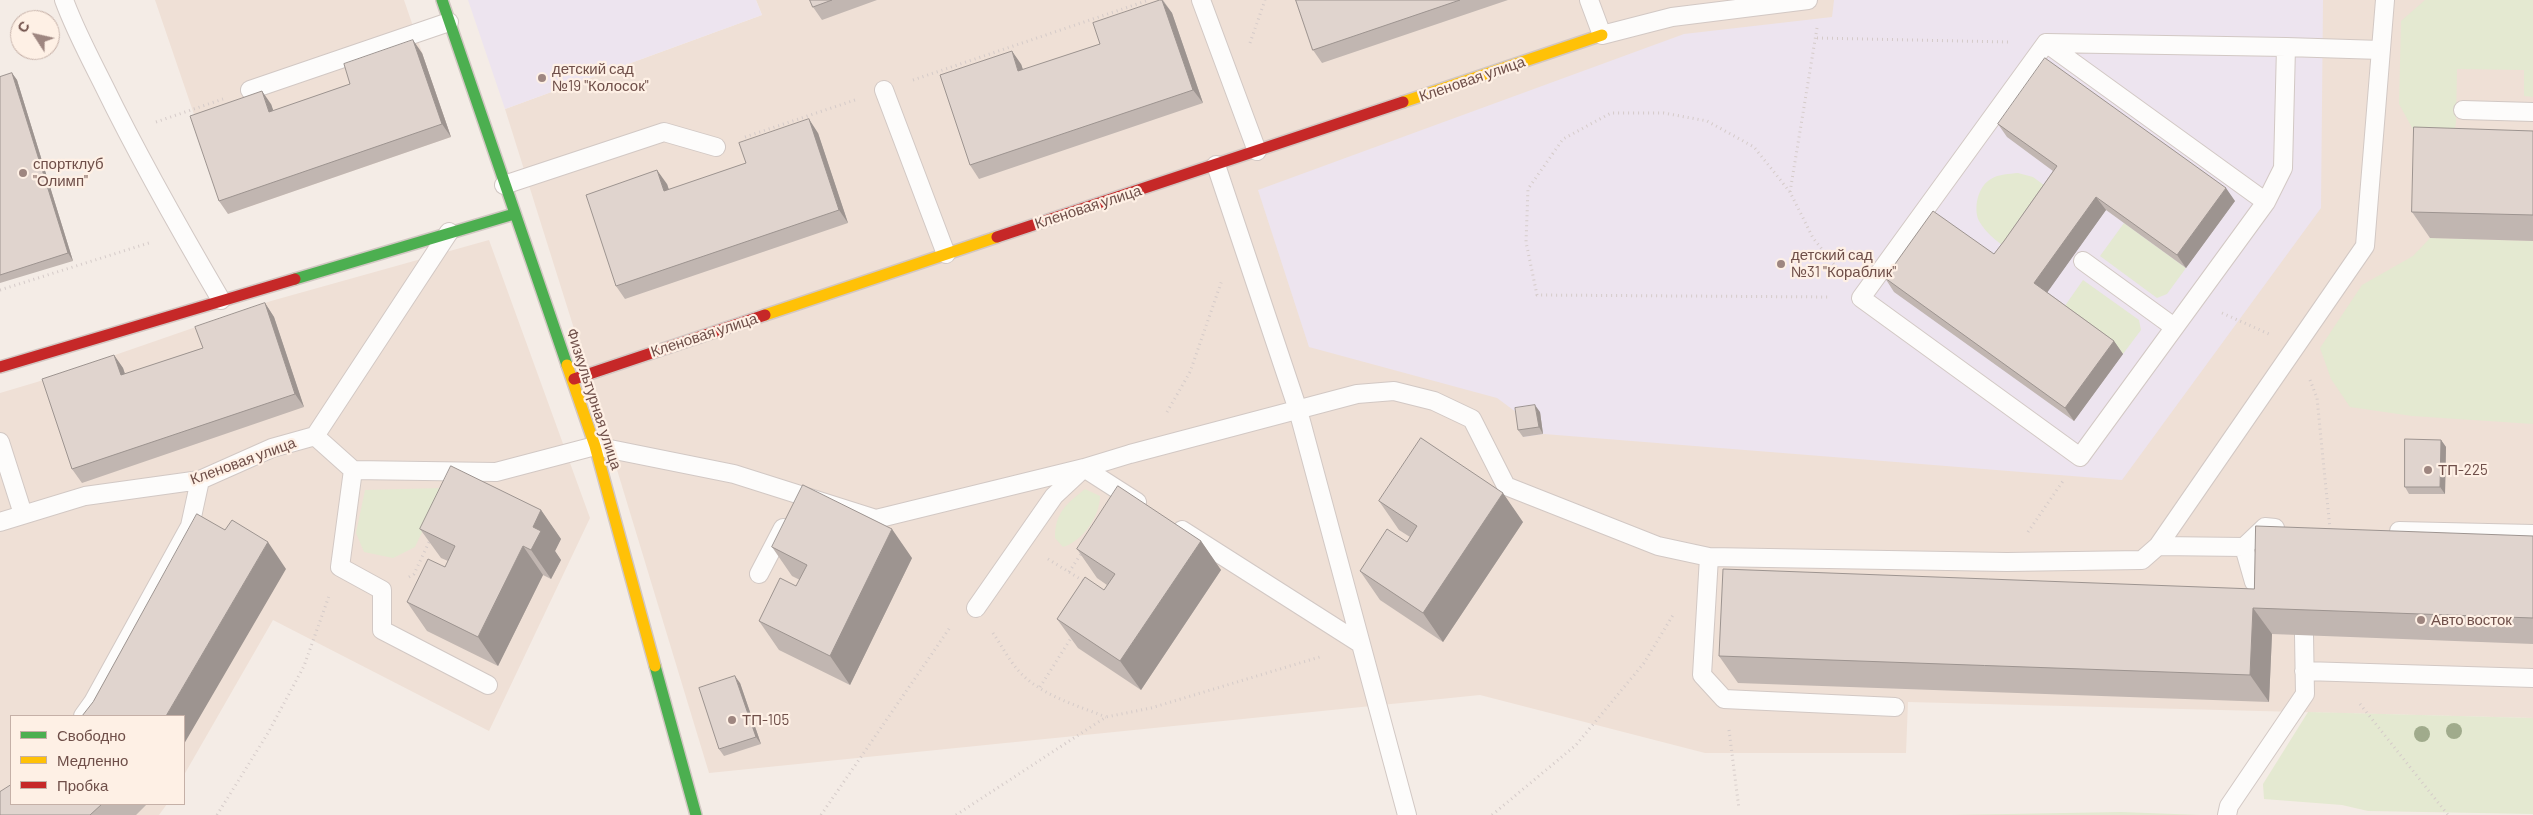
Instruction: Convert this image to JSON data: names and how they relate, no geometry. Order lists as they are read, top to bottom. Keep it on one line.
{"streets":{"street":["Кленовая улица","Физкультурная улица"]},"crossings":[["Кленовая улица","Физкультурная улица"]],"places":["детский сад №19 \"Колосок\"","спортклуб \"Олимп\"","детский сад №31 \"Кораблик\"","ТП-225","Авто восток","ТП-105"],"legend":["Свободно","Медленно","Пробка"],"north":"top left"}
